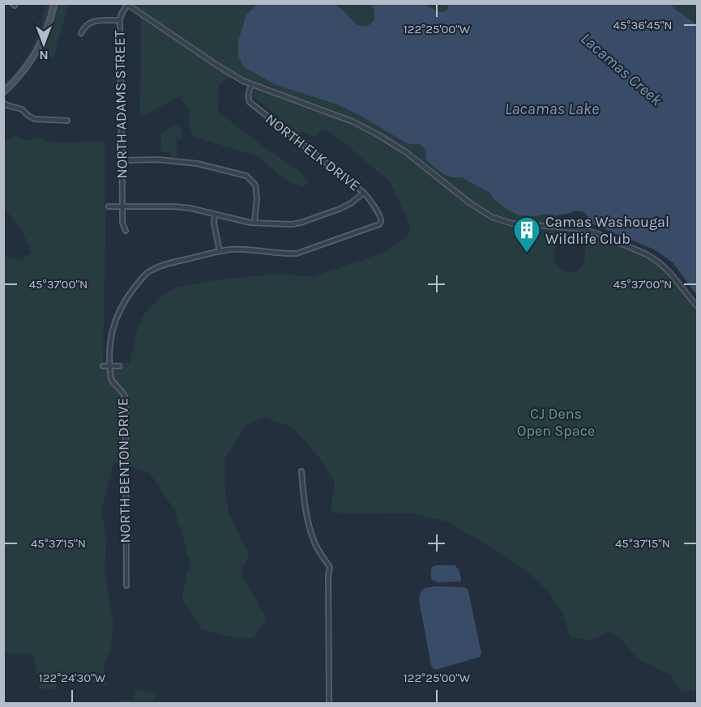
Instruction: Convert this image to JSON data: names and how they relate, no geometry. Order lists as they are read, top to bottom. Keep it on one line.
{"streets":{"street":["NORTH ADAMS STREET","NORTH ELK DRIVE","NORTH BENTON DRIVE"]},"crossings":[["NORTH ELK DRIVE","NORTH BENTON DRIVE"]],"water":["Lacamas Creek","Lacamas Lake"],"parks":["CJ Dens Open Space"],"places":{"building":["Camas Washougal Wildlife Club"]},"north":"bottom","coordinates":["45°36'45\"N","122°25'00\"W","45°37'00\"N","45°37'15\"N","122°24'30\"W"]}
